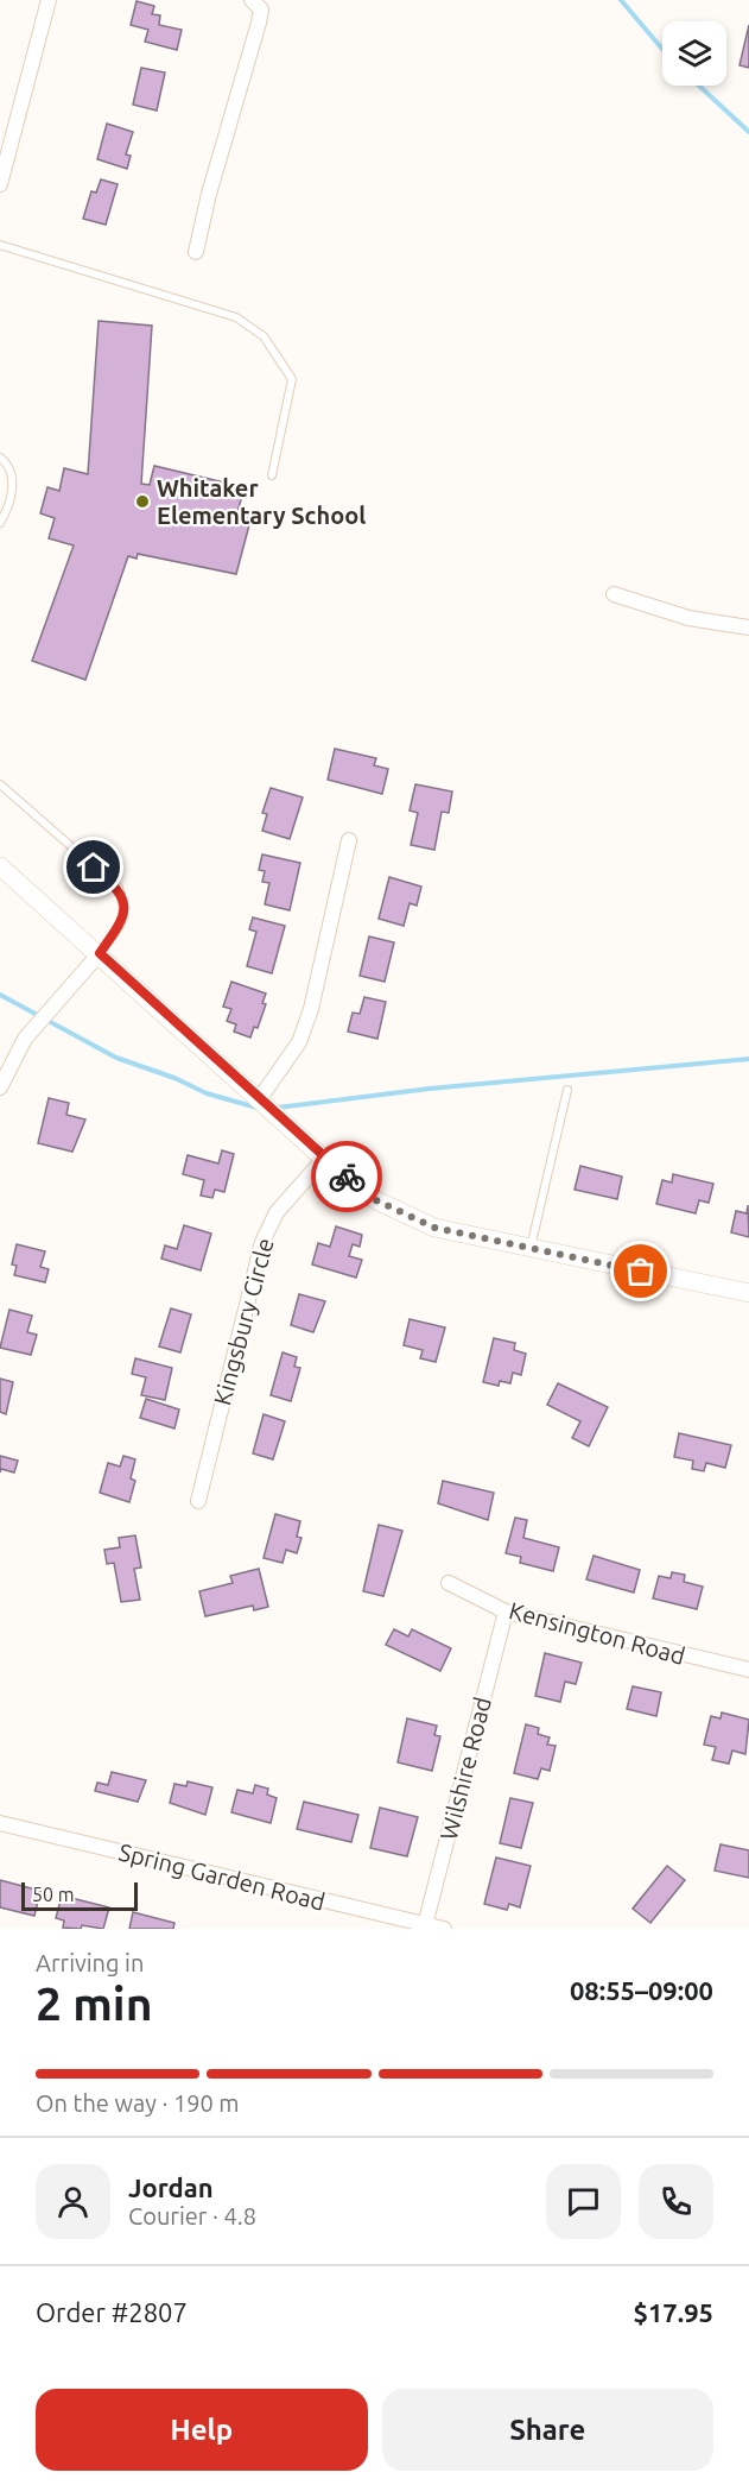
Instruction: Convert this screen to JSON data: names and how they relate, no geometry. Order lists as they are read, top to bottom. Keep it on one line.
{"streets":{"street":["Kingsbury Circle","Kensington Road","Wilshire Road","Spring Garden Road"]},"crossings":[["Kensington Road","Wilshire Road"],["Wilshire Road","Spring Garden Road"]],"places":["Whitaker Elementary School"],"scale_bar":"50 m","page":{"scale":"50 m","heading":["2 min","Arriving in","08:55–09:00"],"panel":["Jordan","Courier · 4.8","Order #2807","$17.95"],"bar":"On the way · 190 m","buttons":["Help","Share"]}}
